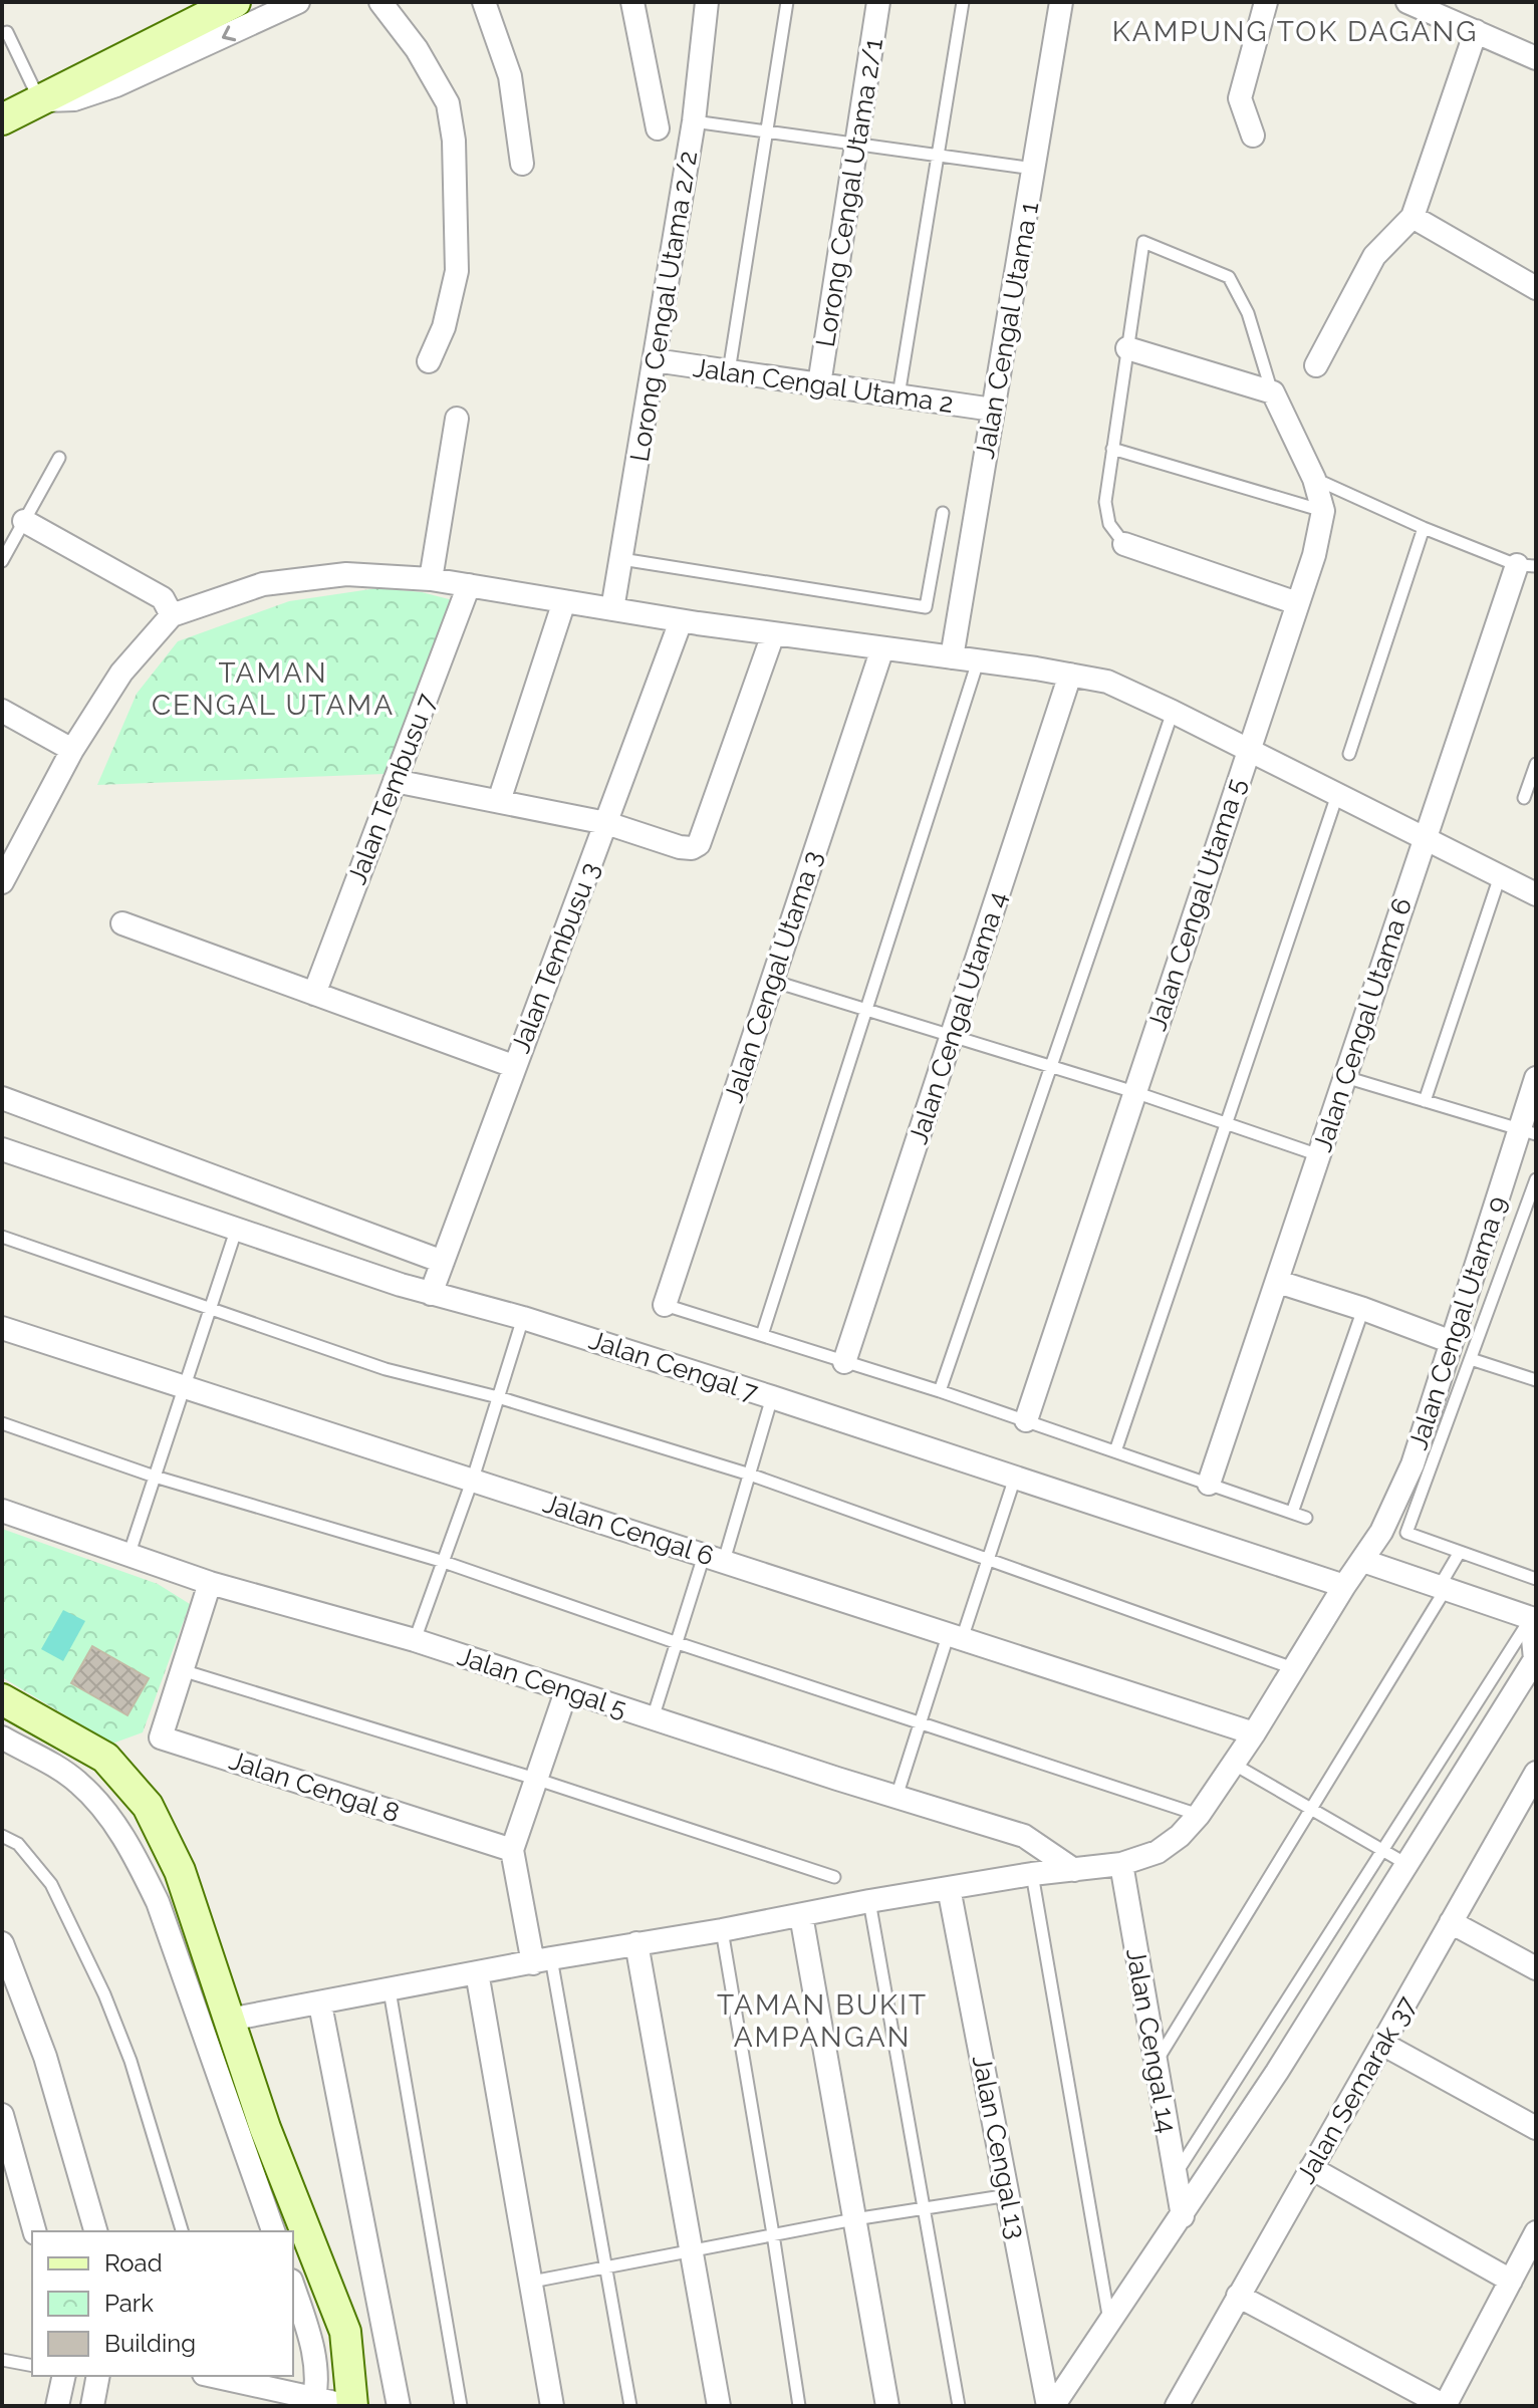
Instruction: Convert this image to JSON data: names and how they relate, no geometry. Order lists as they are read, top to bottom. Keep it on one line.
{"streets":{"street":["Lorong Cengal Utama 2/1","Lorong Cengal Utama 2/2","Jalan Cengal Utama 1","Jalan Cengal Utama 2","Jalan Tembusu 7","Jalan Cengal Utama 5","Jalan Tembusu 3","Jalan Cengal Utama 3","Jalan Cengal Utama 4","Jalan Cengal Utama 6","Jalan Cengal Utama 9","Jalan Cengal 7","Jalan Cengal 6","Jalan Cengal 5","Jalan Cengal 8","Jalan Cengal 14","Jalan Semarak 37","Jalan Cengal 13"]},"crossings":[["Lorong Cengal Utama 2/1","Jalan Cengal Utama 2"],["Lorong Cengal Utama 2/2","Jalan Cengal Utama 2"],["Jalan Cengal Utama 1","Jalan Cengal Utama 2"],["Jalan Tembusu 3","Jalan Cengal 7"],["Jalan Cengal Utama 9","Jalan Cengal 7"],["Jalan Cengal Utama 9","Jalan Cengal 6"],["Jalan Cengal Utama 9","Jalan Cengal 5"],["Jalan Cengal Utama 9","Jalan Cengal 14"],["Jalan Cengal Utama 9","Jalan Cengal 13"],["Jalan Cengal 5","Jalan Cengal 8"]],"districts":["KAMPUNG TOK DAGANG","TAMAN CENGAL UTAMA","TAMAN BUKIT AMPANGAN"],"legend":["Road","Park","Building"]}
